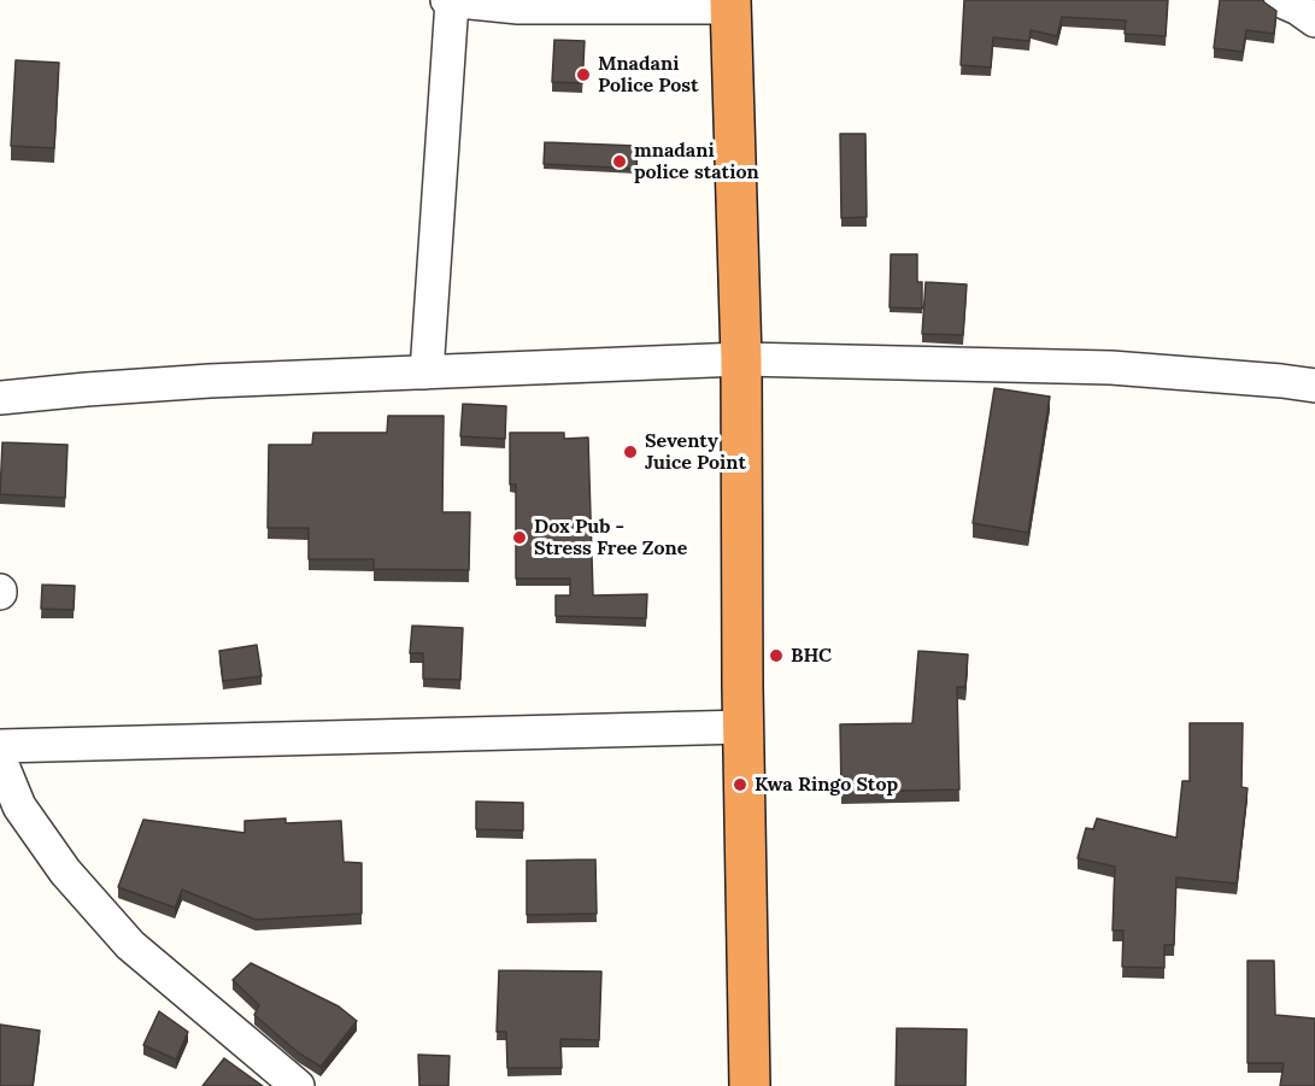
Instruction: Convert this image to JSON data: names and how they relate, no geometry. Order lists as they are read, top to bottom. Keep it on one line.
{"places":["Mnadani Police Post","mnadani police station","Seventy Juice Point","Dox Pub - Stress Free Zone","BHC","Kwa Ringo Stop"]}
